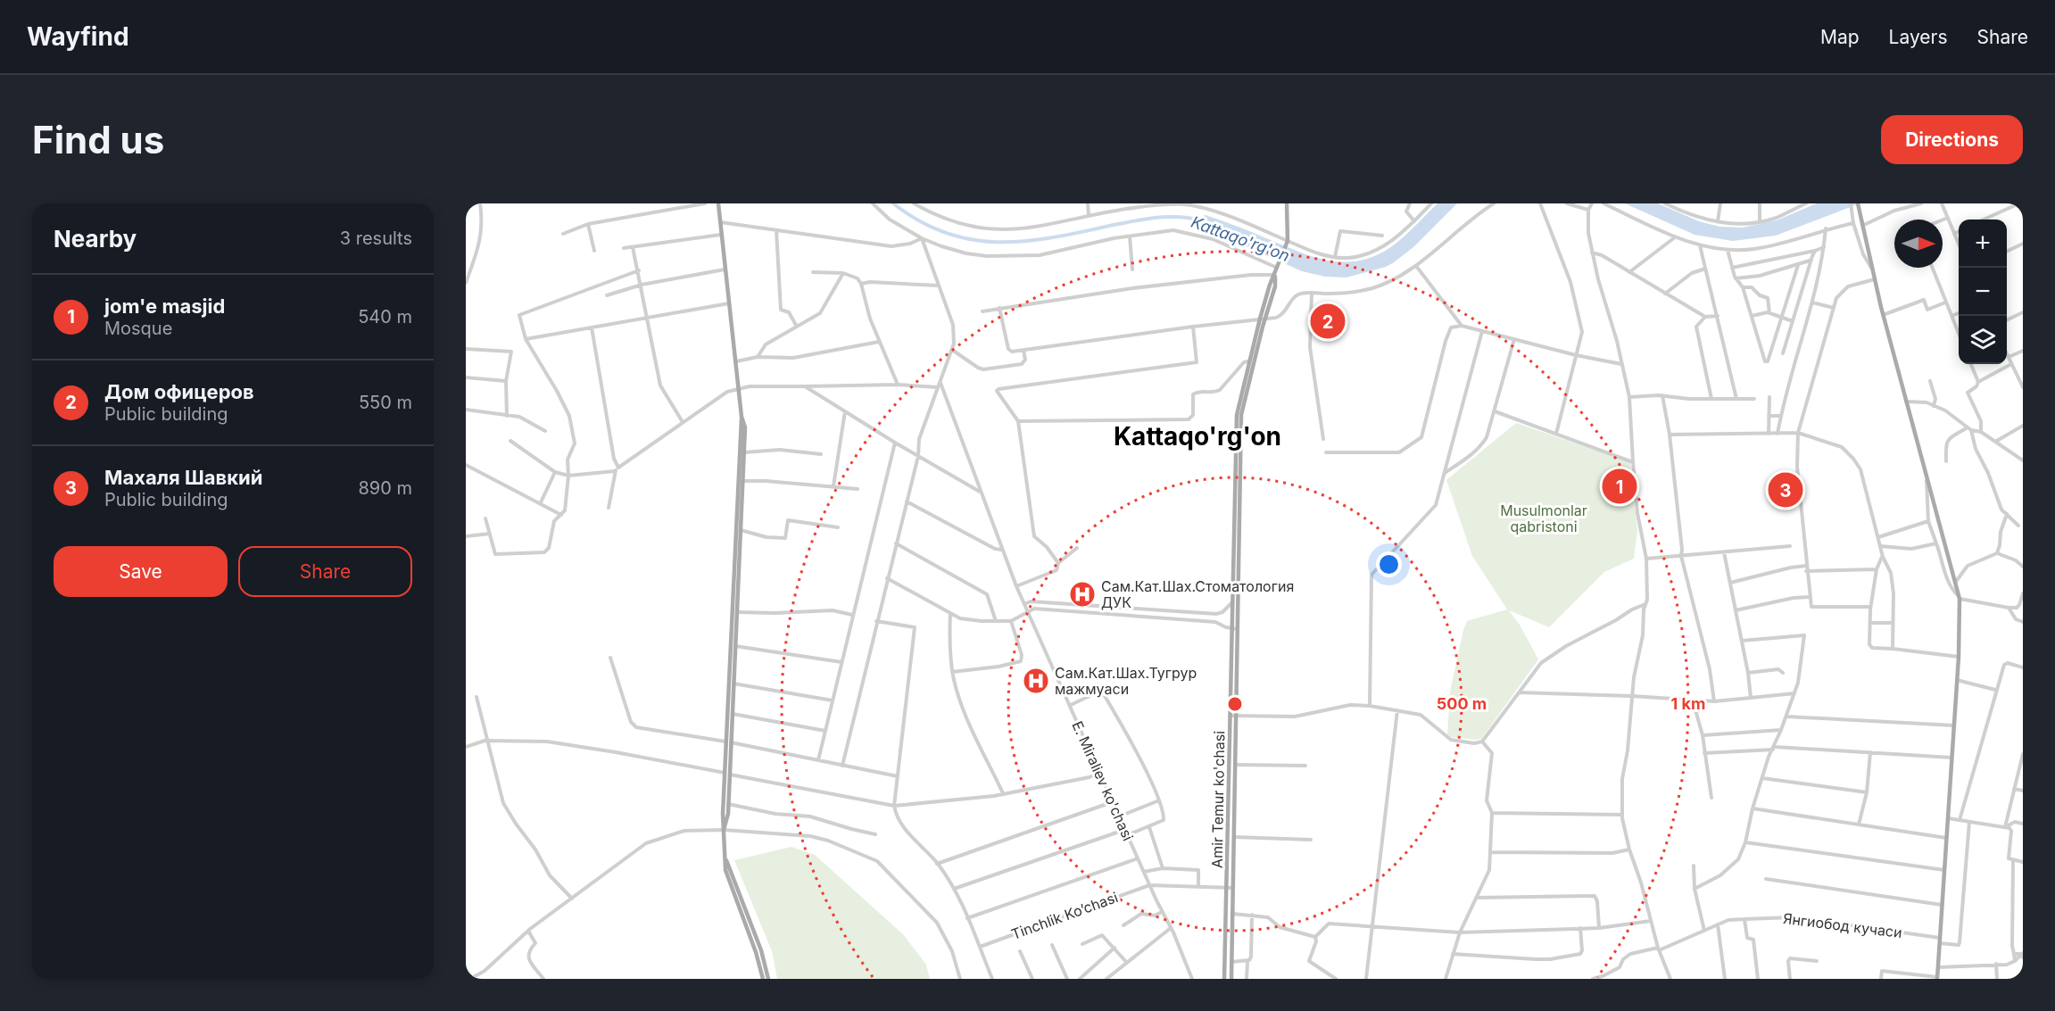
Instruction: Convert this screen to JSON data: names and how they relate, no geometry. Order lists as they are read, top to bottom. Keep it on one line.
{"streets":{"main road":["Amir Temur ko'chasi"],"street":["E. Miraliev ko'chasi","Tinchlik Ko’chasi","Янгиобод кучаси"]},"crossings":[["E. Miraliev ko'chasi","Tinchlik Ko’chasi"]],"districts":["Kattaqo'rg'on"],"water":["Kattaqo'rg'on"],"parks":["Musulmonlar qabristoni"],"places":{"hospital":["Сам.Кат.Шах.Стоматология ДУК","Сам.Кат.Шах.Тугрур мажмуаси"]},"north":"right","page":{"header":"Wayfind","nav":["Map","Layers","Share"],"buttons":["Directions",["Save","Share"]],"title":"Find us","heading":["Nearby","3 results"],"map_buttons":["+","−"],"list":[{"mark":"1","name":"jom'e masjid","note":"Mosque","value":"540 m"},{"mark":"2","name":"Дом офицеров","note":"Public building","value":"550 m"},{"mark":"3","name":"Махаля Шавкий","note":"Public building","value":"890 m"}],"pins":["2","1","3"]},"rings":["500 m","1 km"]}
